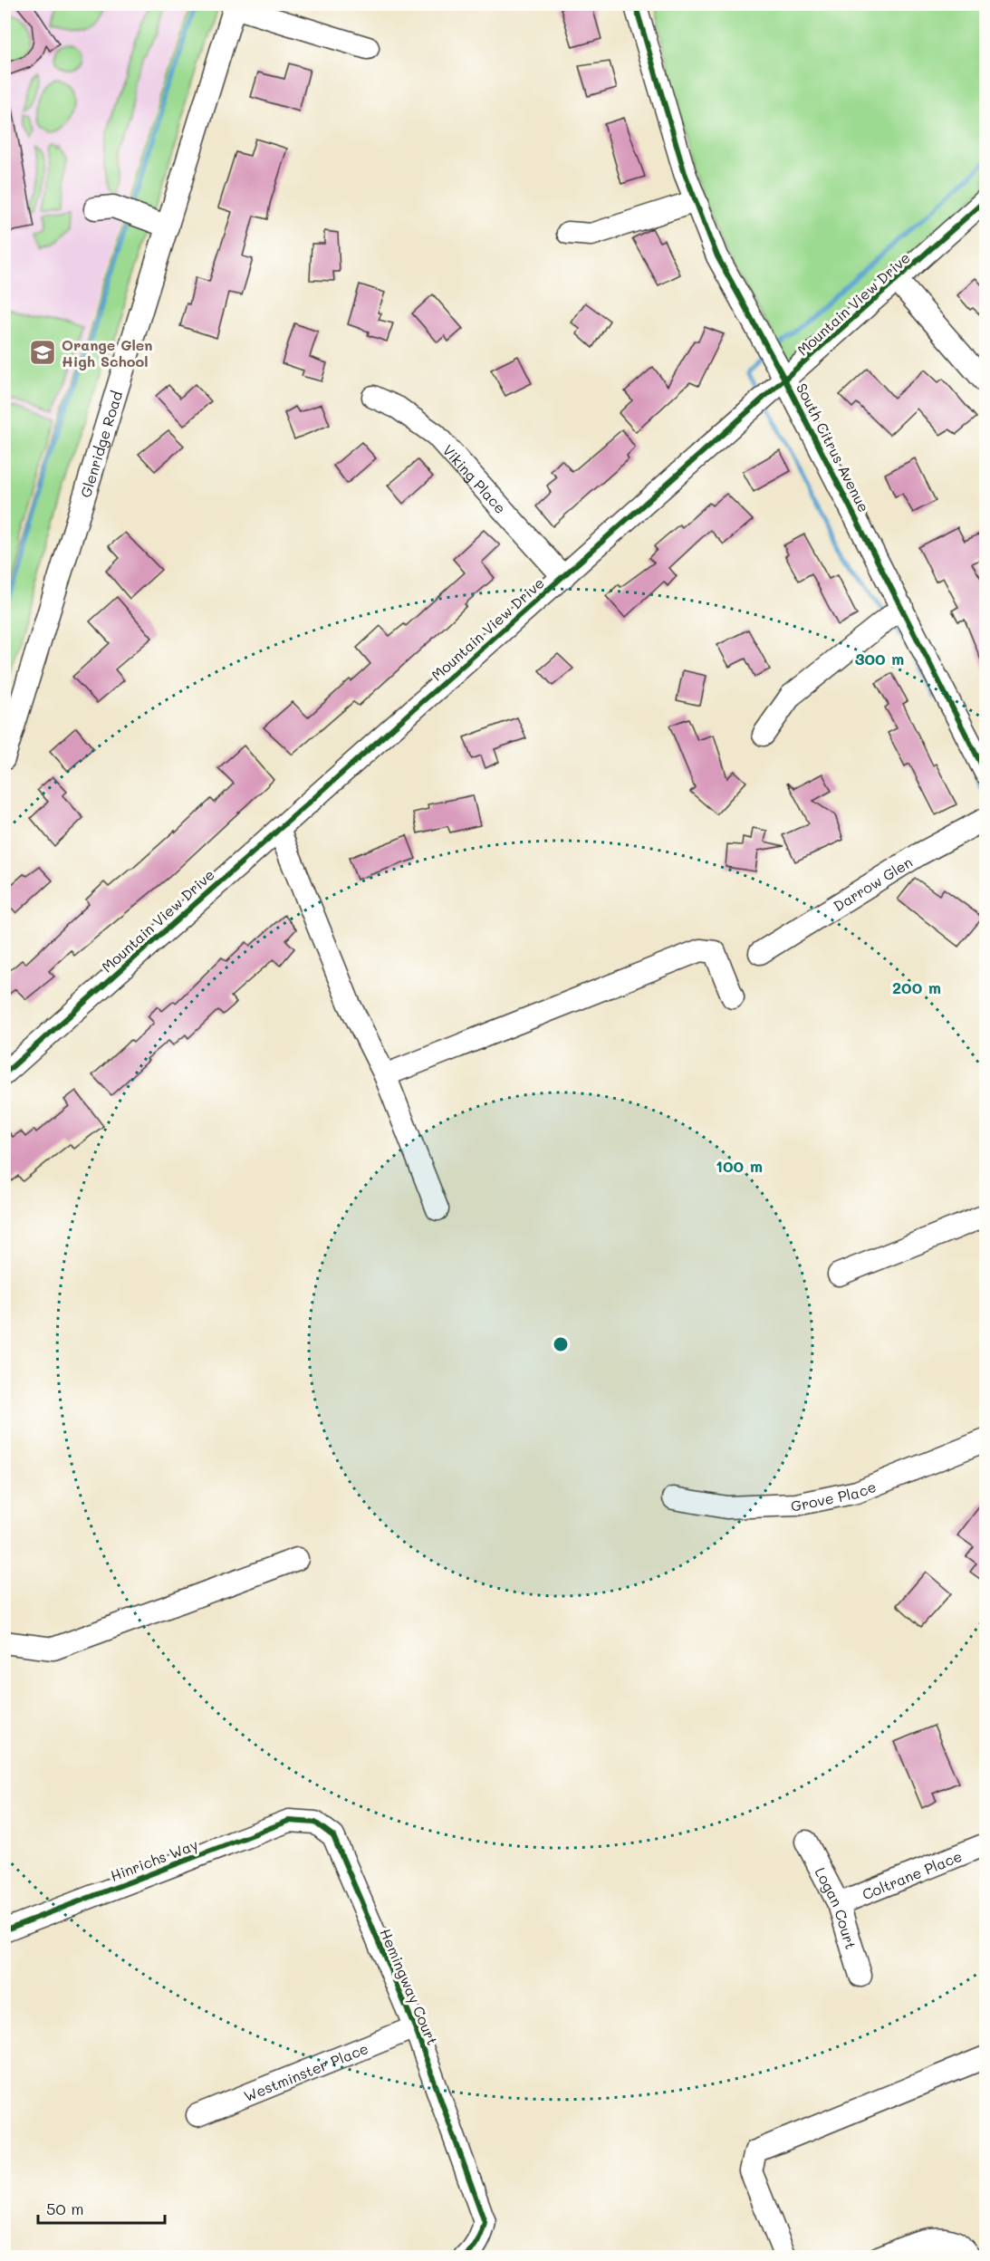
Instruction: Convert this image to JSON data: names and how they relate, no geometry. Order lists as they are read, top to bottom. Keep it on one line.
{"streets":{"street":["Mountain View Drive","Glenridge Road","South Citrus Avenue","Viking Place","Darrow Glen","Grove Place","Hinrichs Way","Coltrane Place","Logan Court","Hemingway Court","Westminster Place"]},"crossings":[["Mountain View Drive","South Citrus Avenue"],["Mountain View Drive","Viking Place"],["Hinrichs Way","Hemingway Court"],["Coltrane Place","Logan Court"],["Hemingway Court","Westminster Place"]],"places":{"school or university":["Orange Glen High School"]},"scale_bar":"50 m","rings":["300 m","200 m","100 m"]}
